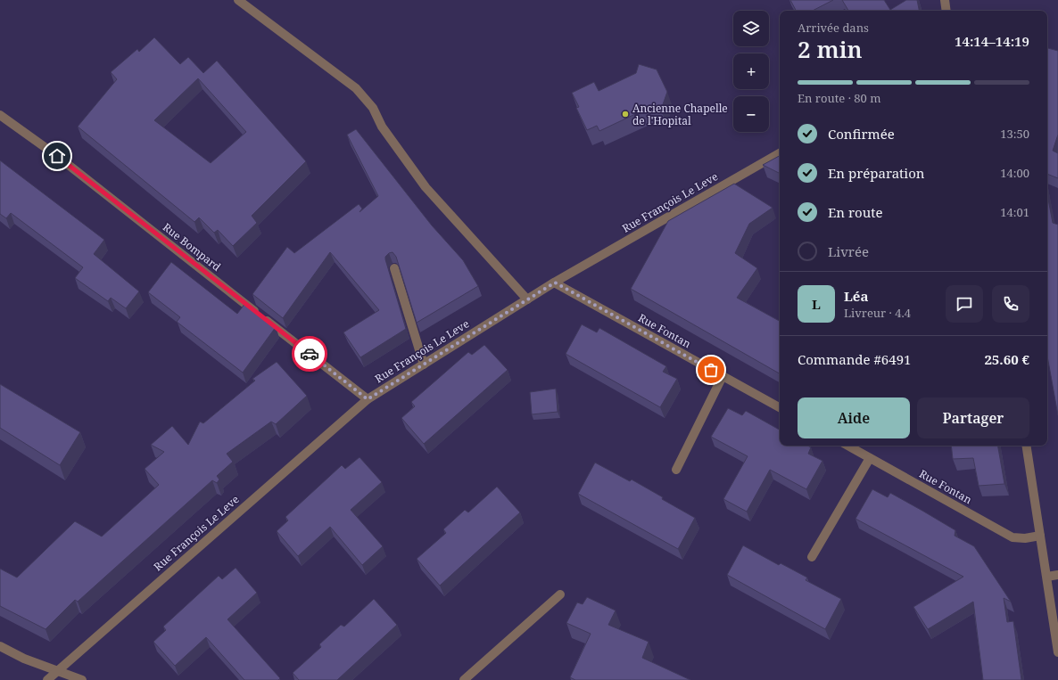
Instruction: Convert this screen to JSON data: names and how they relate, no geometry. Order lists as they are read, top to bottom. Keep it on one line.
{"streets":{"street":["Rue François Le Leve","Rue Bompard","Rue Fontan"]},"crossings":[["Rue François Le Leve","Rue Bompard"],["Rue François Le Leve","Rue Fontan"]],"places":["Ancienne Chapelle de l'Hopital"],"page":{"map_buttons":["+","−"],"heading":["2 min","Arrivée dans","14:14–14:19"],"panel":["Léa","Livreur · 4.4","Commande #6491","25.60 €"],"bar":"En route · 80 m","list":[["Confirmée","13:50"],["En préparation","14:00"],["En route","14:01"],"Livrée"],"round":"L","buttons":["Aide","Partager"]}}
